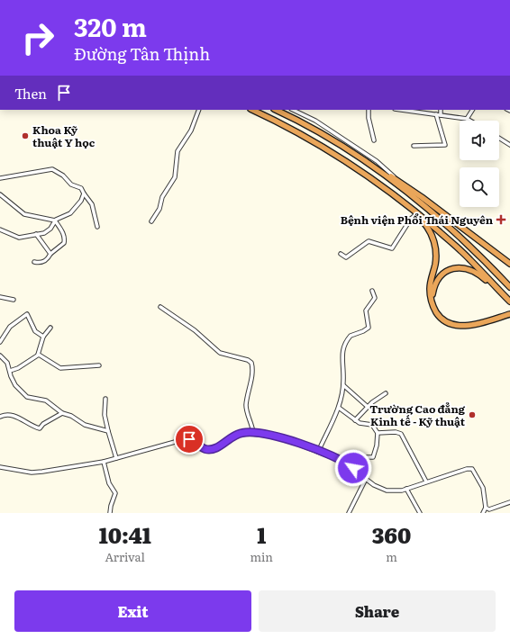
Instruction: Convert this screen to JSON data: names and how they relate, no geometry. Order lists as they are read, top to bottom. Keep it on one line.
{"places":{"other":["Khoa Kỹ thuật Y học","Trường Cao đẳng Kinh tế - Kỹ thuật"],"health":["Bệnh viện Phổi Thái Nguyên"]},"page":{"turn":["320 m","Đường Tân Thịnh"],"then":"Then","eta":["10:41","Arrival","1","min","360","m"],"buttons":["Exit","Share"]}}
